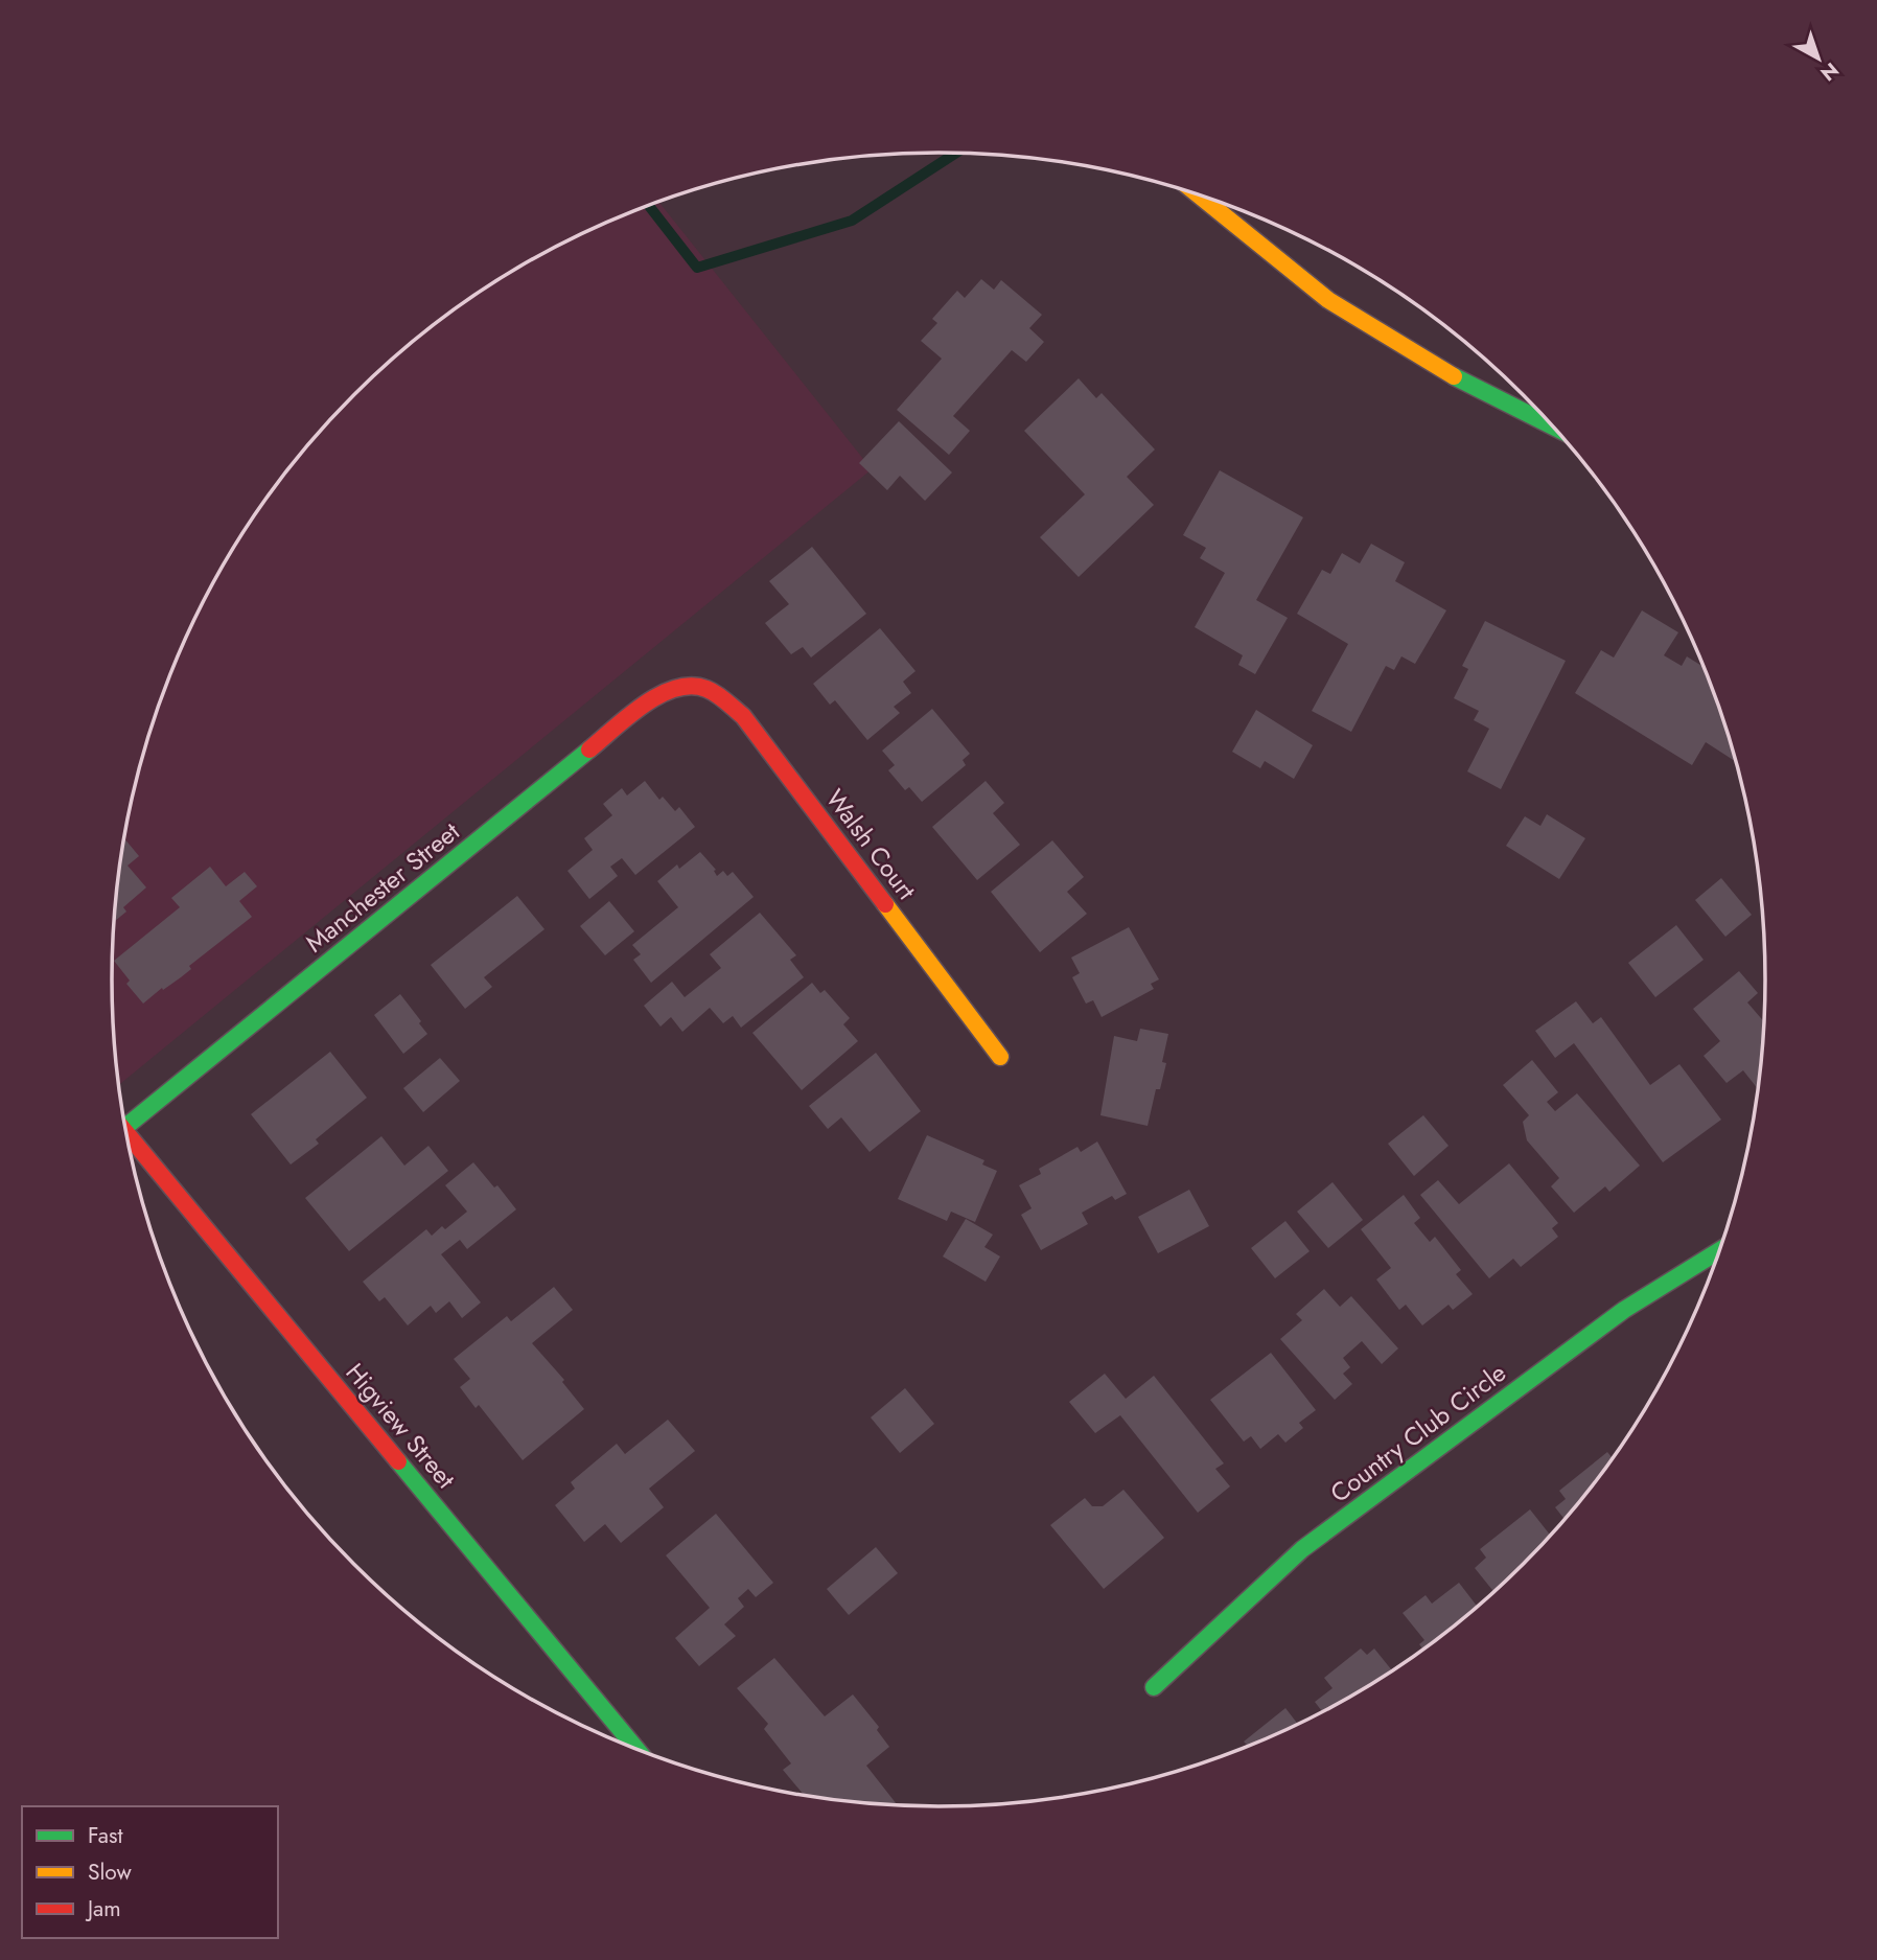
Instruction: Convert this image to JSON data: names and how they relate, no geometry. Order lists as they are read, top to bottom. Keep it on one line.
{"streets":{"street":["Walsh Court","Manchester Street","Higview Street","Country Club Circle"]},"crossings":[["Walsh Court","Manchester Street"]],"legend":["Fast","Slow","Jam"],"north":"bottom right"}
